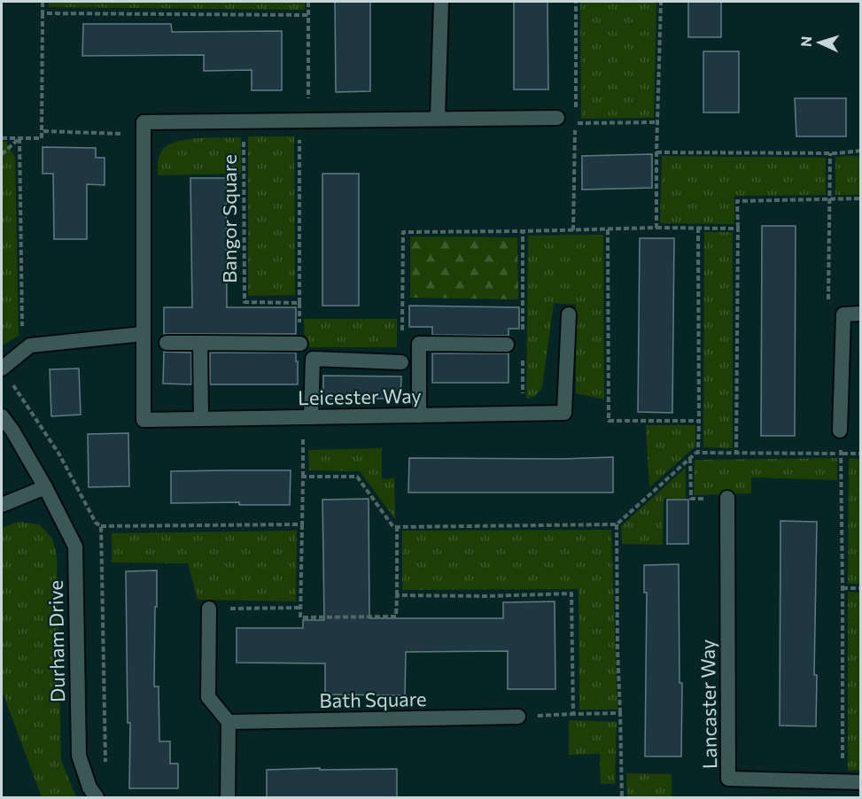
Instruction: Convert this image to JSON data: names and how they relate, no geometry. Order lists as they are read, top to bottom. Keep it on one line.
{"streets":{"street":["Leicester Way","Durham Drive","Bath Square","Lancaster Way"],"path":["Bangor Square"]},"north":"left"}
